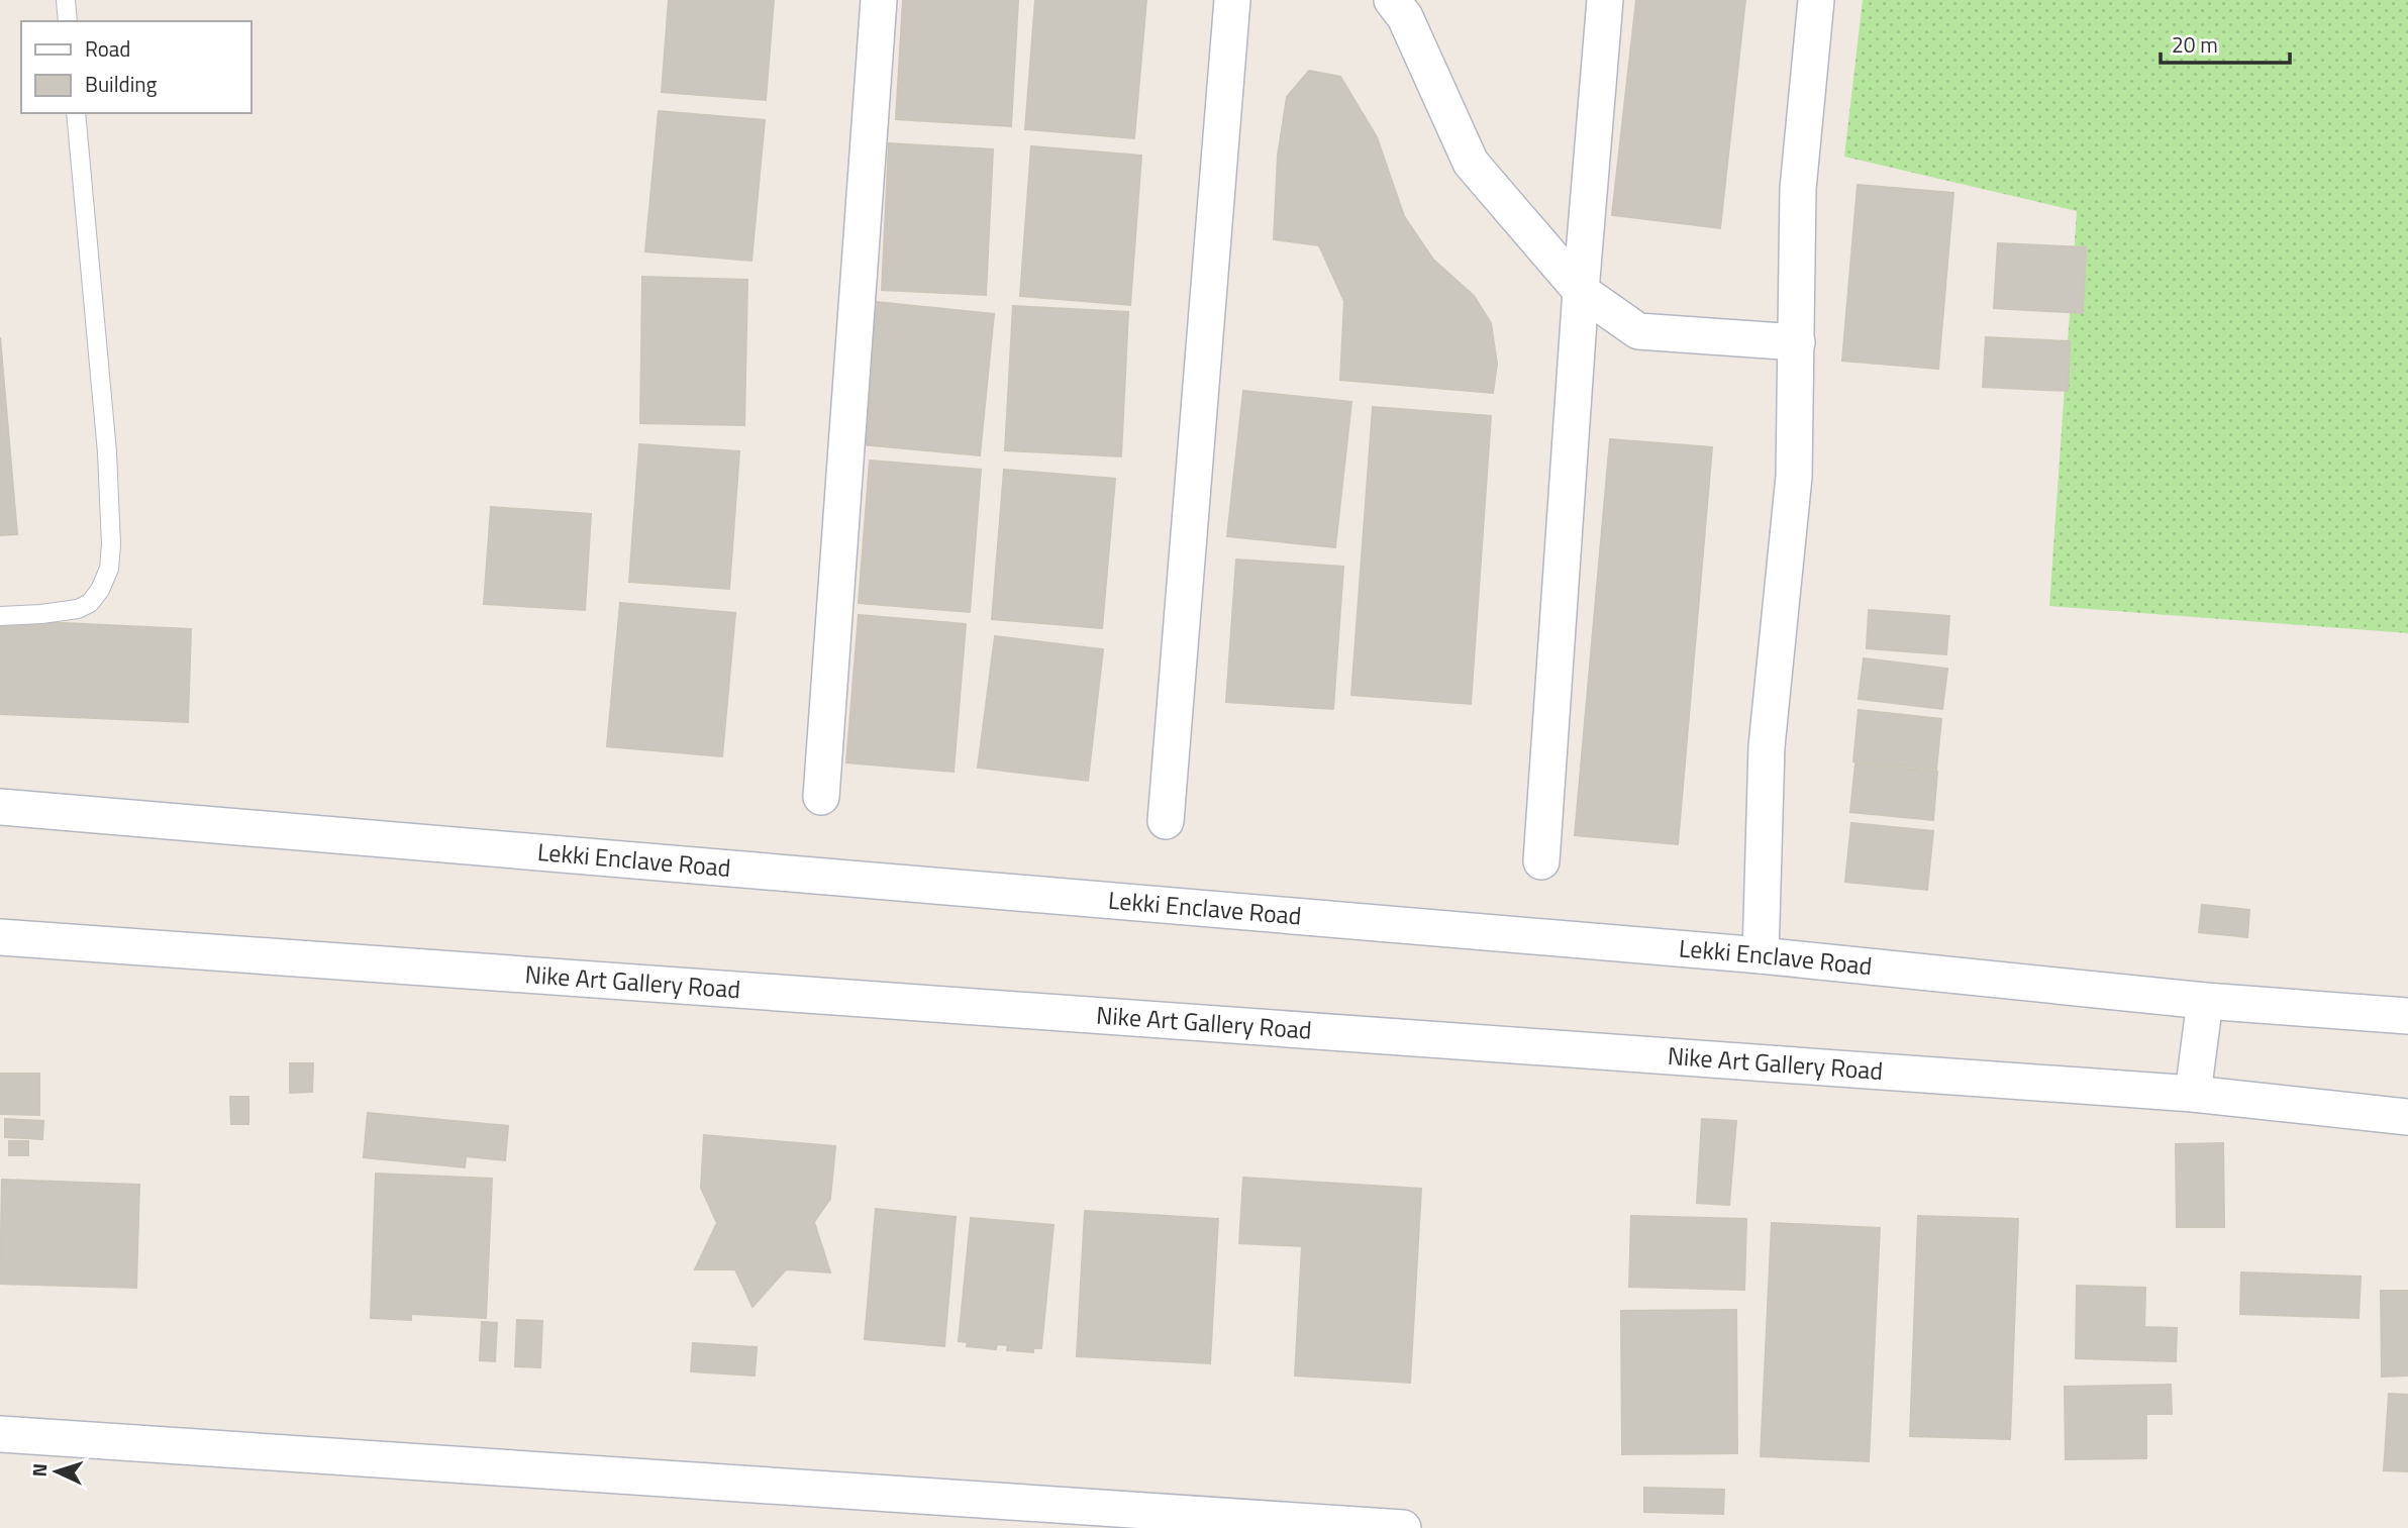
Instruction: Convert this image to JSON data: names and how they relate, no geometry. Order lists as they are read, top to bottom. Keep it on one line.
{"streets":{"street":["Lekki Enclave Road","Nike Art Gallery Road"]},"legend":["Road","Building"],"scale_bar":"20 m","north":"left"}
